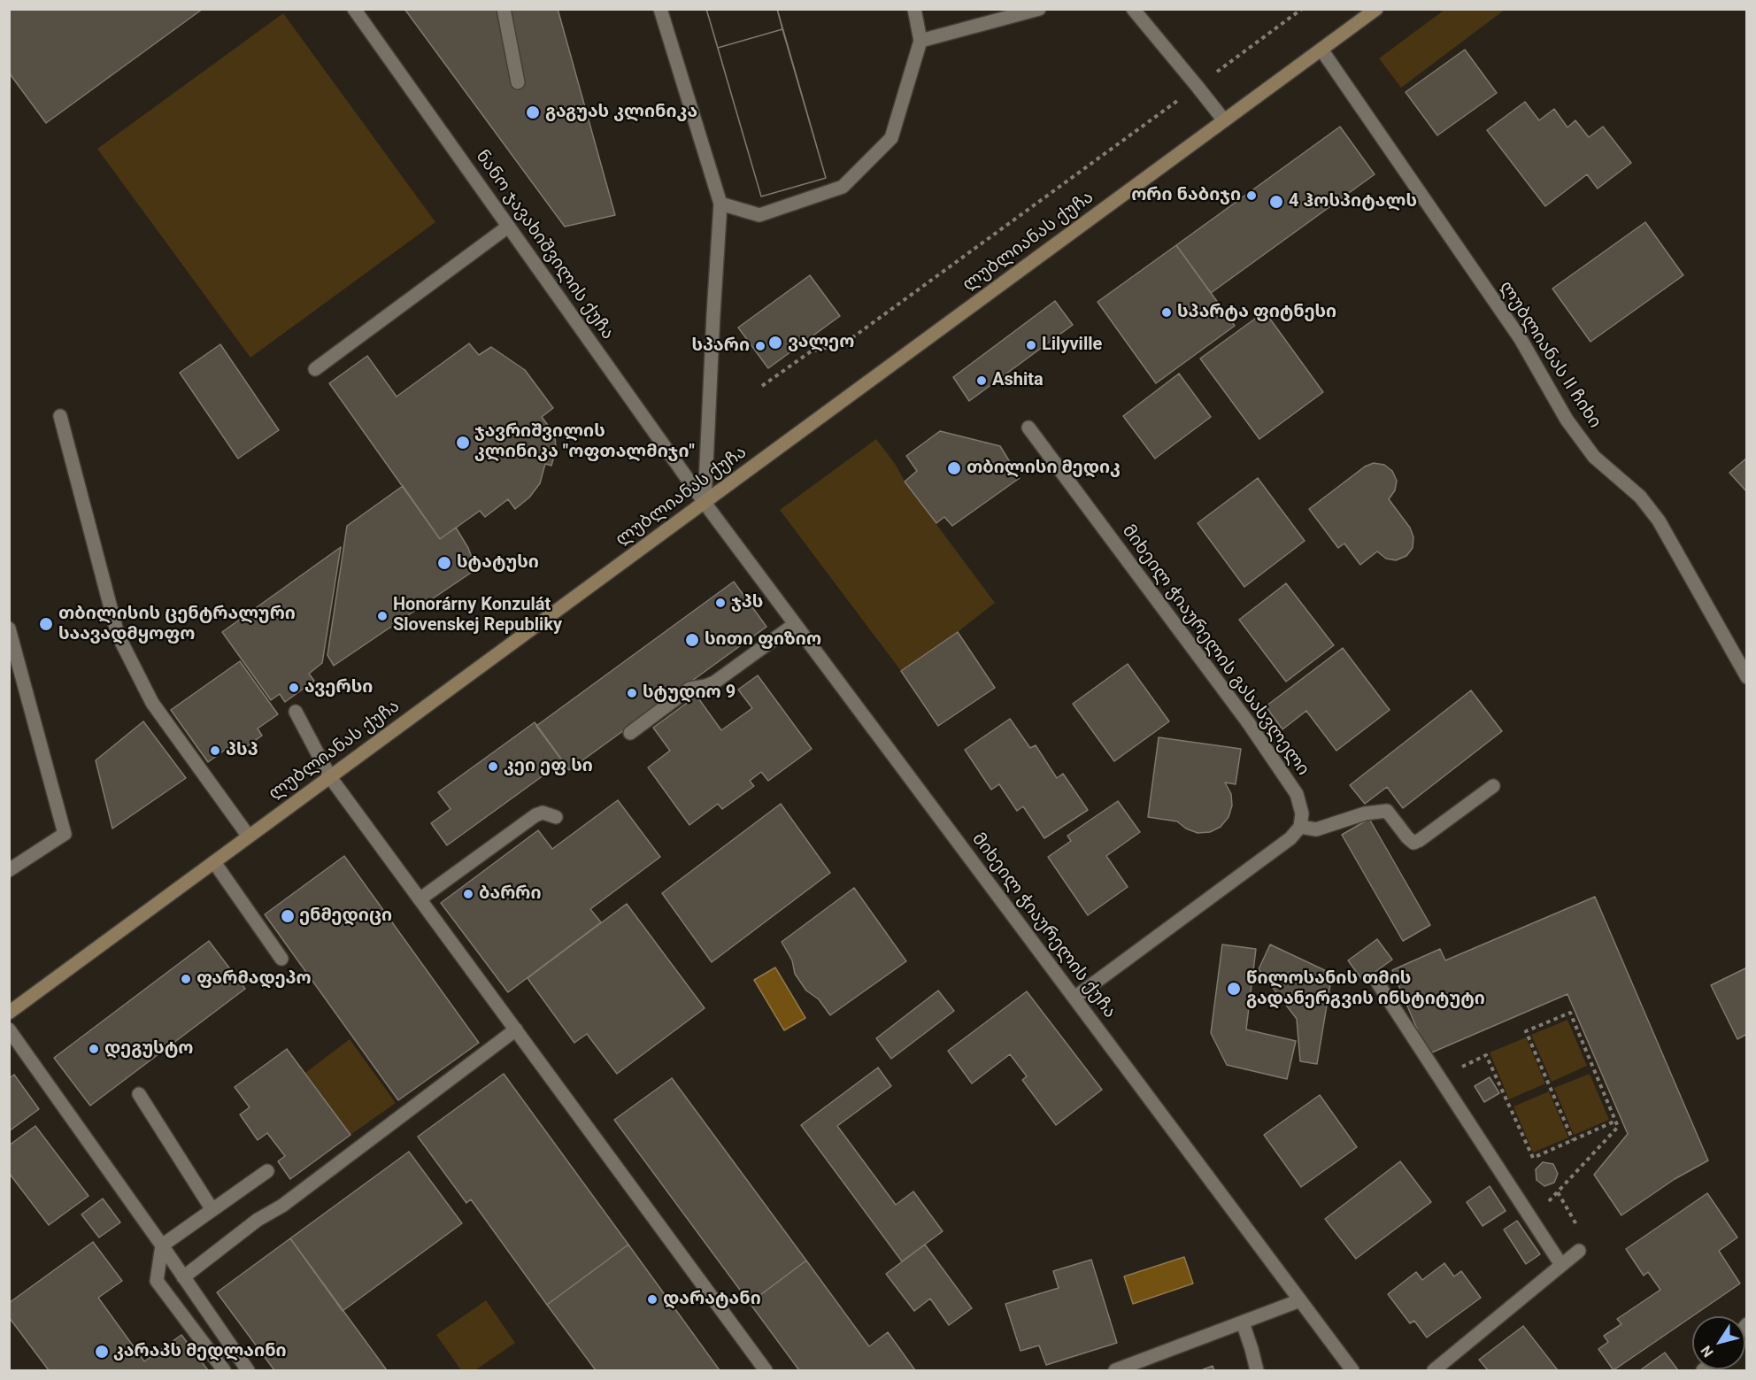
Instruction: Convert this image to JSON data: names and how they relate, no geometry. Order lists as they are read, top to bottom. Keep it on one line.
{"streets":{"street":["ლუბლიანას ქუჩა","ნანო ჯავახიშვილის ქუჩა","ლუბლიანას II ჩიხი","მიხეილ ჭიაურელის გასასვლელი","მიხეილ ჭიაურელის ქუჩა"]},"crossings":[["ლუბლიანას ქუჩა","ნანო ჯავახიშვილის ქუჩა"],["ლუბლიანას ქუჩა","ლუბლიანას II ჩიხი"],["ლუბლიანას ქუჩა","მიხეილ ჭიაურელის ქუჩა"],["ნანო ჯავახიშვილის ქუჩა","მიხეილ ჭიაურელის ქუჩა"]],"places":["გაგუას კლინიკა","ორი ნაბიჯი","4 ჰოსპიტალს","სპარტა ფიტნესი","ვალეო","Lilyville","სპარი","Ashita","ჯავრიშვილის კლინიკა \"ოფთალმიჯი\"","თბილისი მედიკ","სტატუსი","ჯპს","Honorárny Konzulát Slovenskej Republiky","თბილისის ცენტრალური საავადმყოფო","სითი ფიზიო","ავერსი","სტუდიო 9","პსპ","კეი ეფ სი","ბარრი","ენმედიცი","ფარმადეპო","წილოსანის თმის გადანერგვის ინსტიტუტი","დეგუსტო","დარატანი","კარაპს მედლაინი"],"north":"bottom left"}
